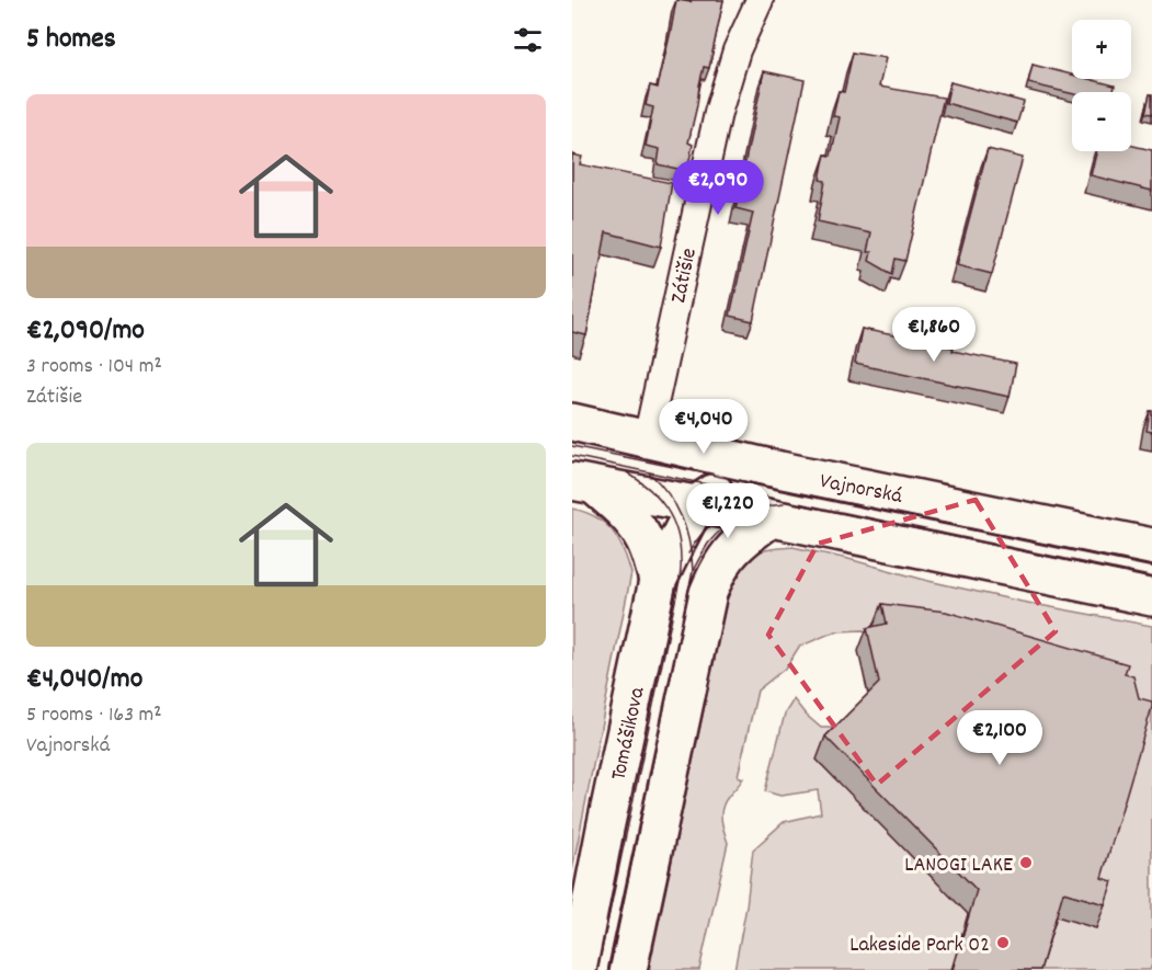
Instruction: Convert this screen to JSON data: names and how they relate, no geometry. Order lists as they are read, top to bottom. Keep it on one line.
{"streets":{"main road":["Vajnorská","Tomášikova"],"street":["Zátišie"]},"crossings":[["Zátišie","Vajnorská"],["Vajnorská","Tomášikova"]],"places":["LANOGI LAKE","Lakeside Park 02"],"page":{"heading":"5 homes","map_buttons":["+","−"],"list":[{"name":"€2,090/mo","note":"3 rooms · 104 m² · Zátišie"},{"name":"€4,040/mo","note":"5 rooms · 163 m² · Vajnorská"}],"price":["€2,090","€1,860","€4,040","€1,220","€2,100"]}}
